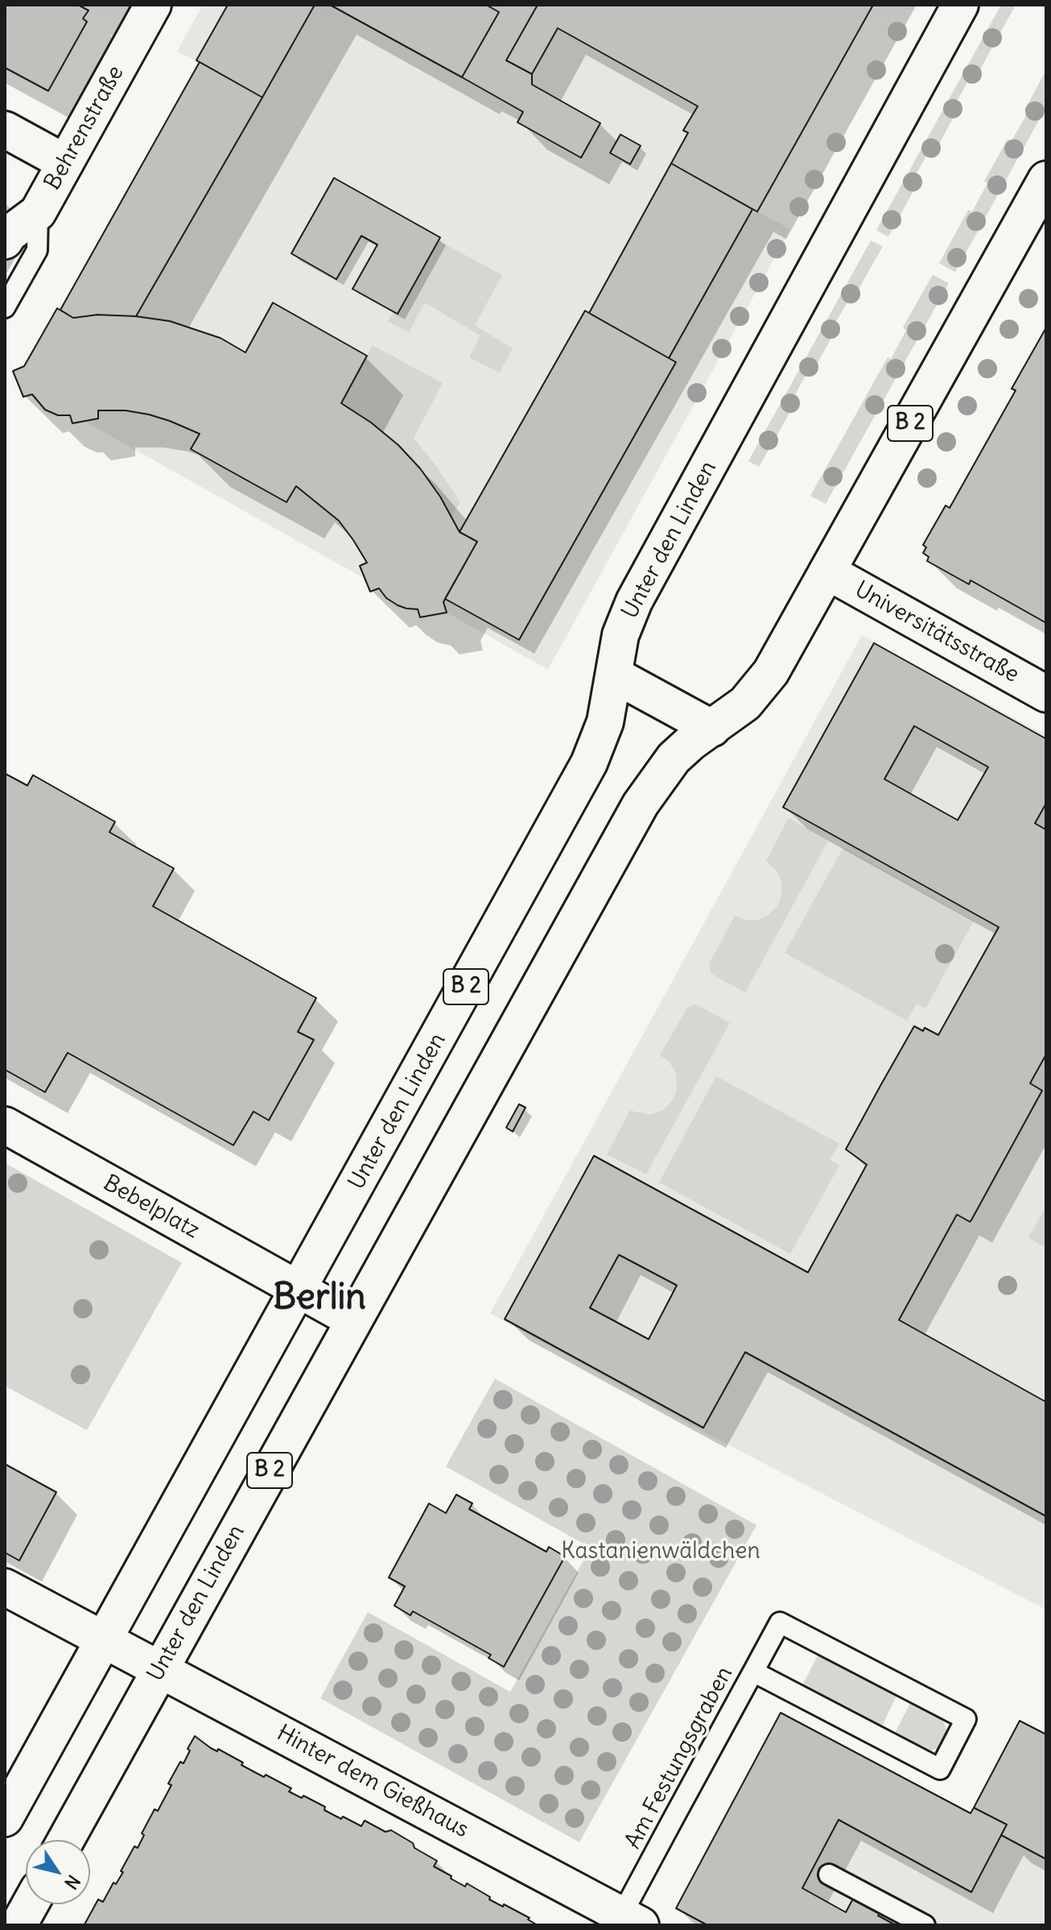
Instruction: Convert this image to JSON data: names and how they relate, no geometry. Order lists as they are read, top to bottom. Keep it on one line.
{"streets":{"main road":["Behrenstraße","B 2","Unter den Linden","Universitätsstraße","Bebelplatz","Hinter dem Gießhaus"],"lane":["Am Festungsgraben"]},"crossings":[["Unter den Linden","Universitätsstraße"],["Unter den Linden","Bebelplatz"],["Unter den Linden","Hinter dem Gießhaus"],["Am Festungsgraben","Hinter dem Gießhaus"]],"districts":["Berlin"],"parks":["Kastanienwäldchen"],"north":"bottom right"}
